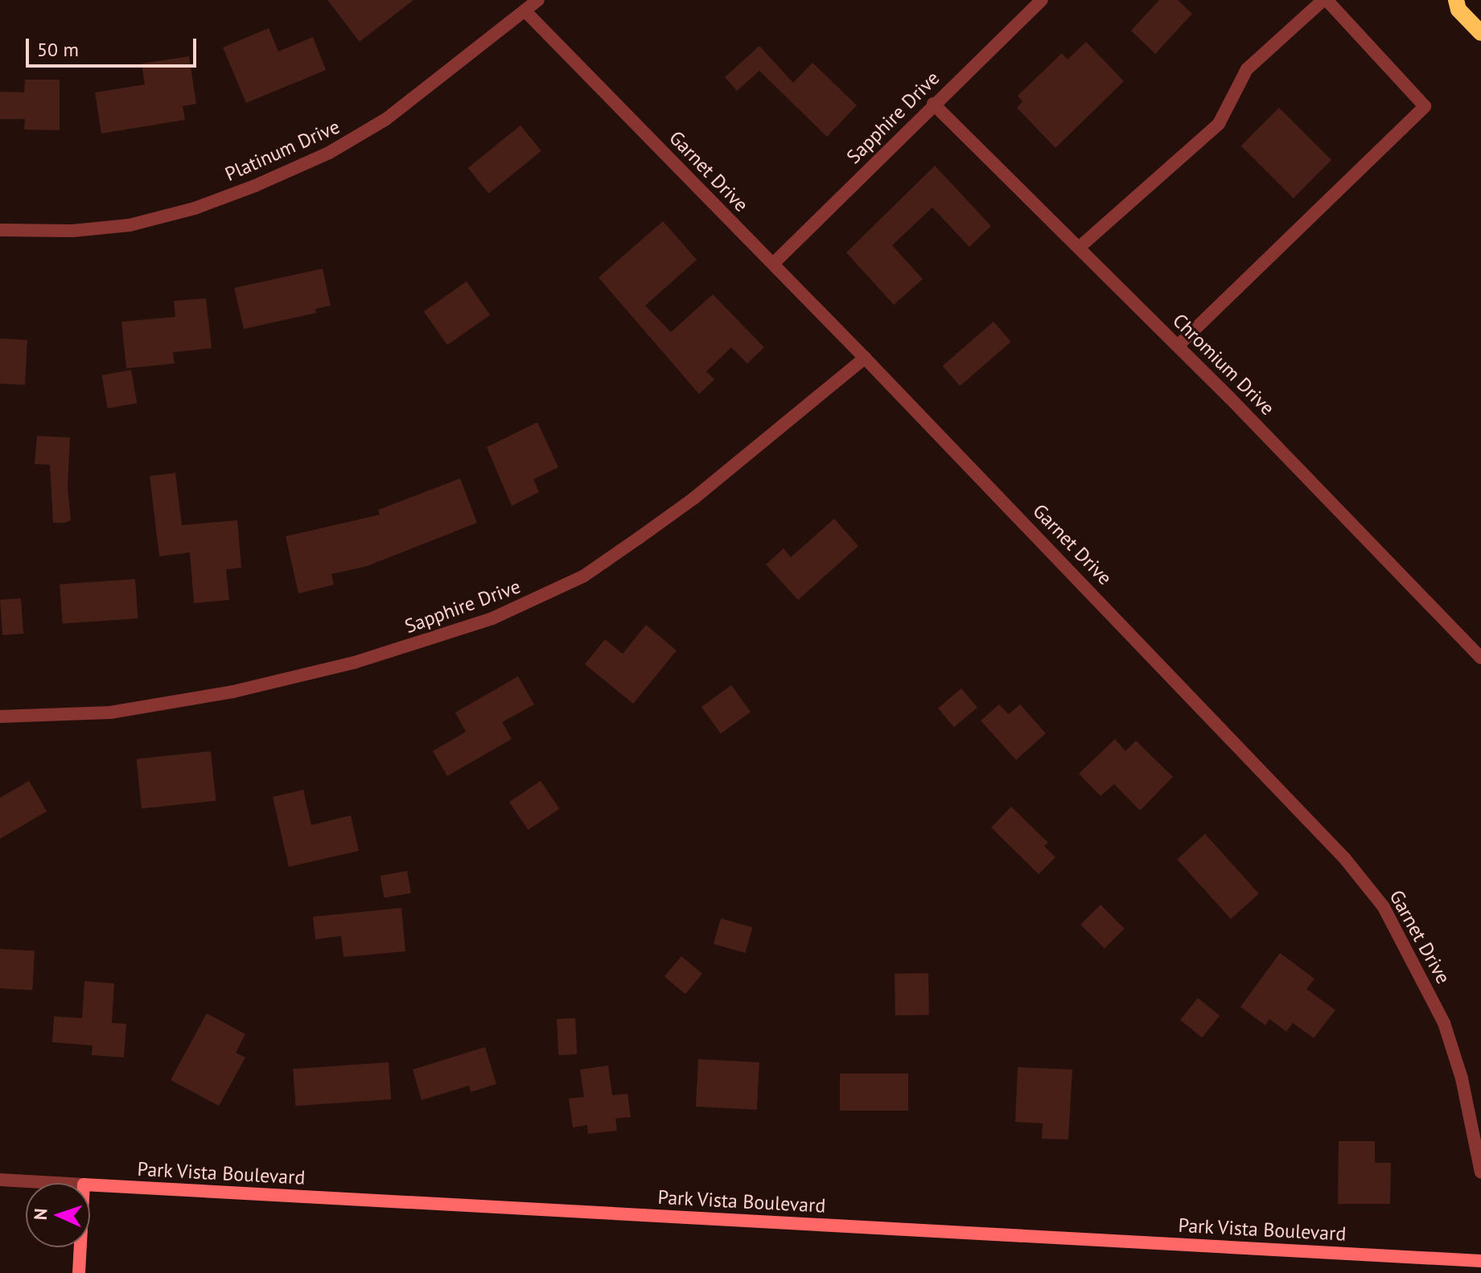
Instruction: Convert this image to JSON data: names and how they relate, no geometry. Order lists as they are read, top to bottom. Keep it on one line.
{"streets":{"street":["Sapphire Drive","Platinum Drive","Garnet Drive","Chromium Drive","Park Vista Boulevard"]},"crossings":[["Sapphire Drive","Garnet Drive"],["Sapphire Drive","Chromium Drive"],["Platinum Drive","Garnet Drive"]],"scale_bar":"50 m","north":"left"}
